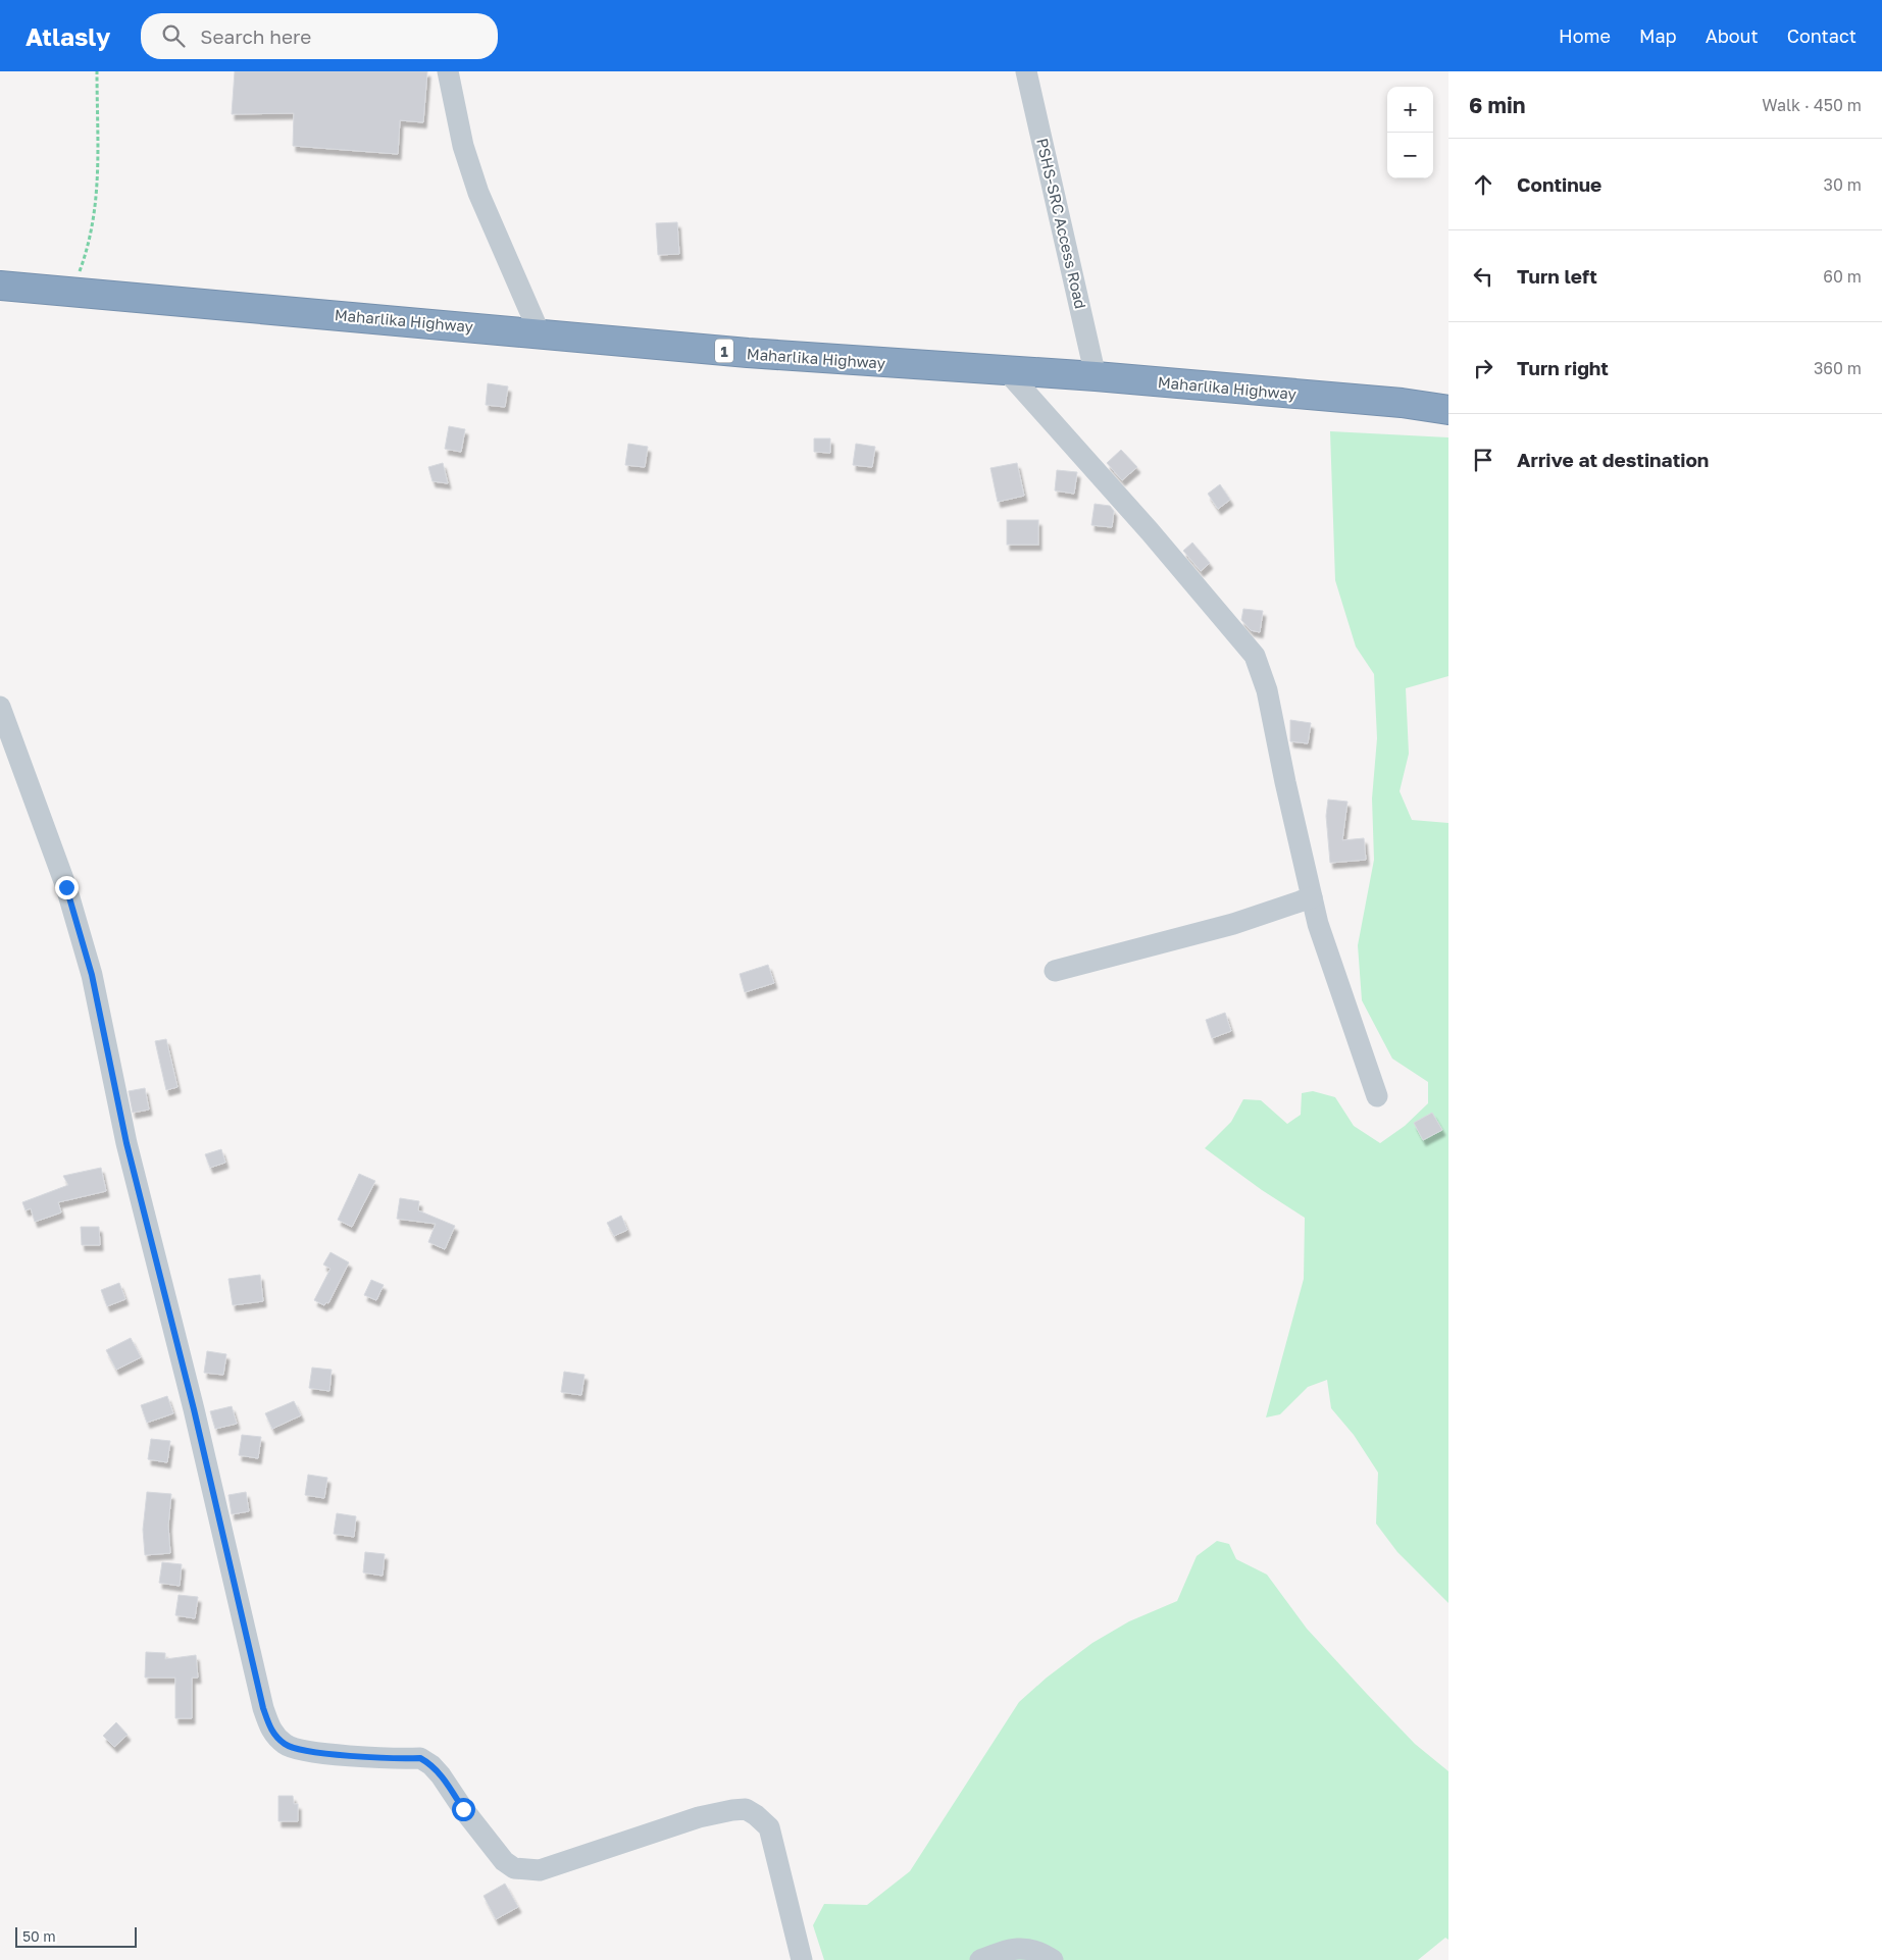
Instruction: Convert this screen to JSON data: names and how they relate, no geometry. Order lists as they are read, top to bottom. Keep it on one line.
{"streets":{"highway":["Maharlika Highway","1"],"street":["PSHS-SRC Access Road"]},"crossings":[["PSHS-SRC Access Road","Maharlika Highway"]],"scale_bar":"50 m","page":{"header":"Atlasly","search":"Search here","nav":["Home","Map","About","Contact"],"heading":["6 min","Walk · 450 m"],"map_buttons":["+","−"],"list":[["Continue","30 m"],["Turn left","60 m"],["Turn right","360 m"],"Arrive at destination"],"scale":"50 m"}}
